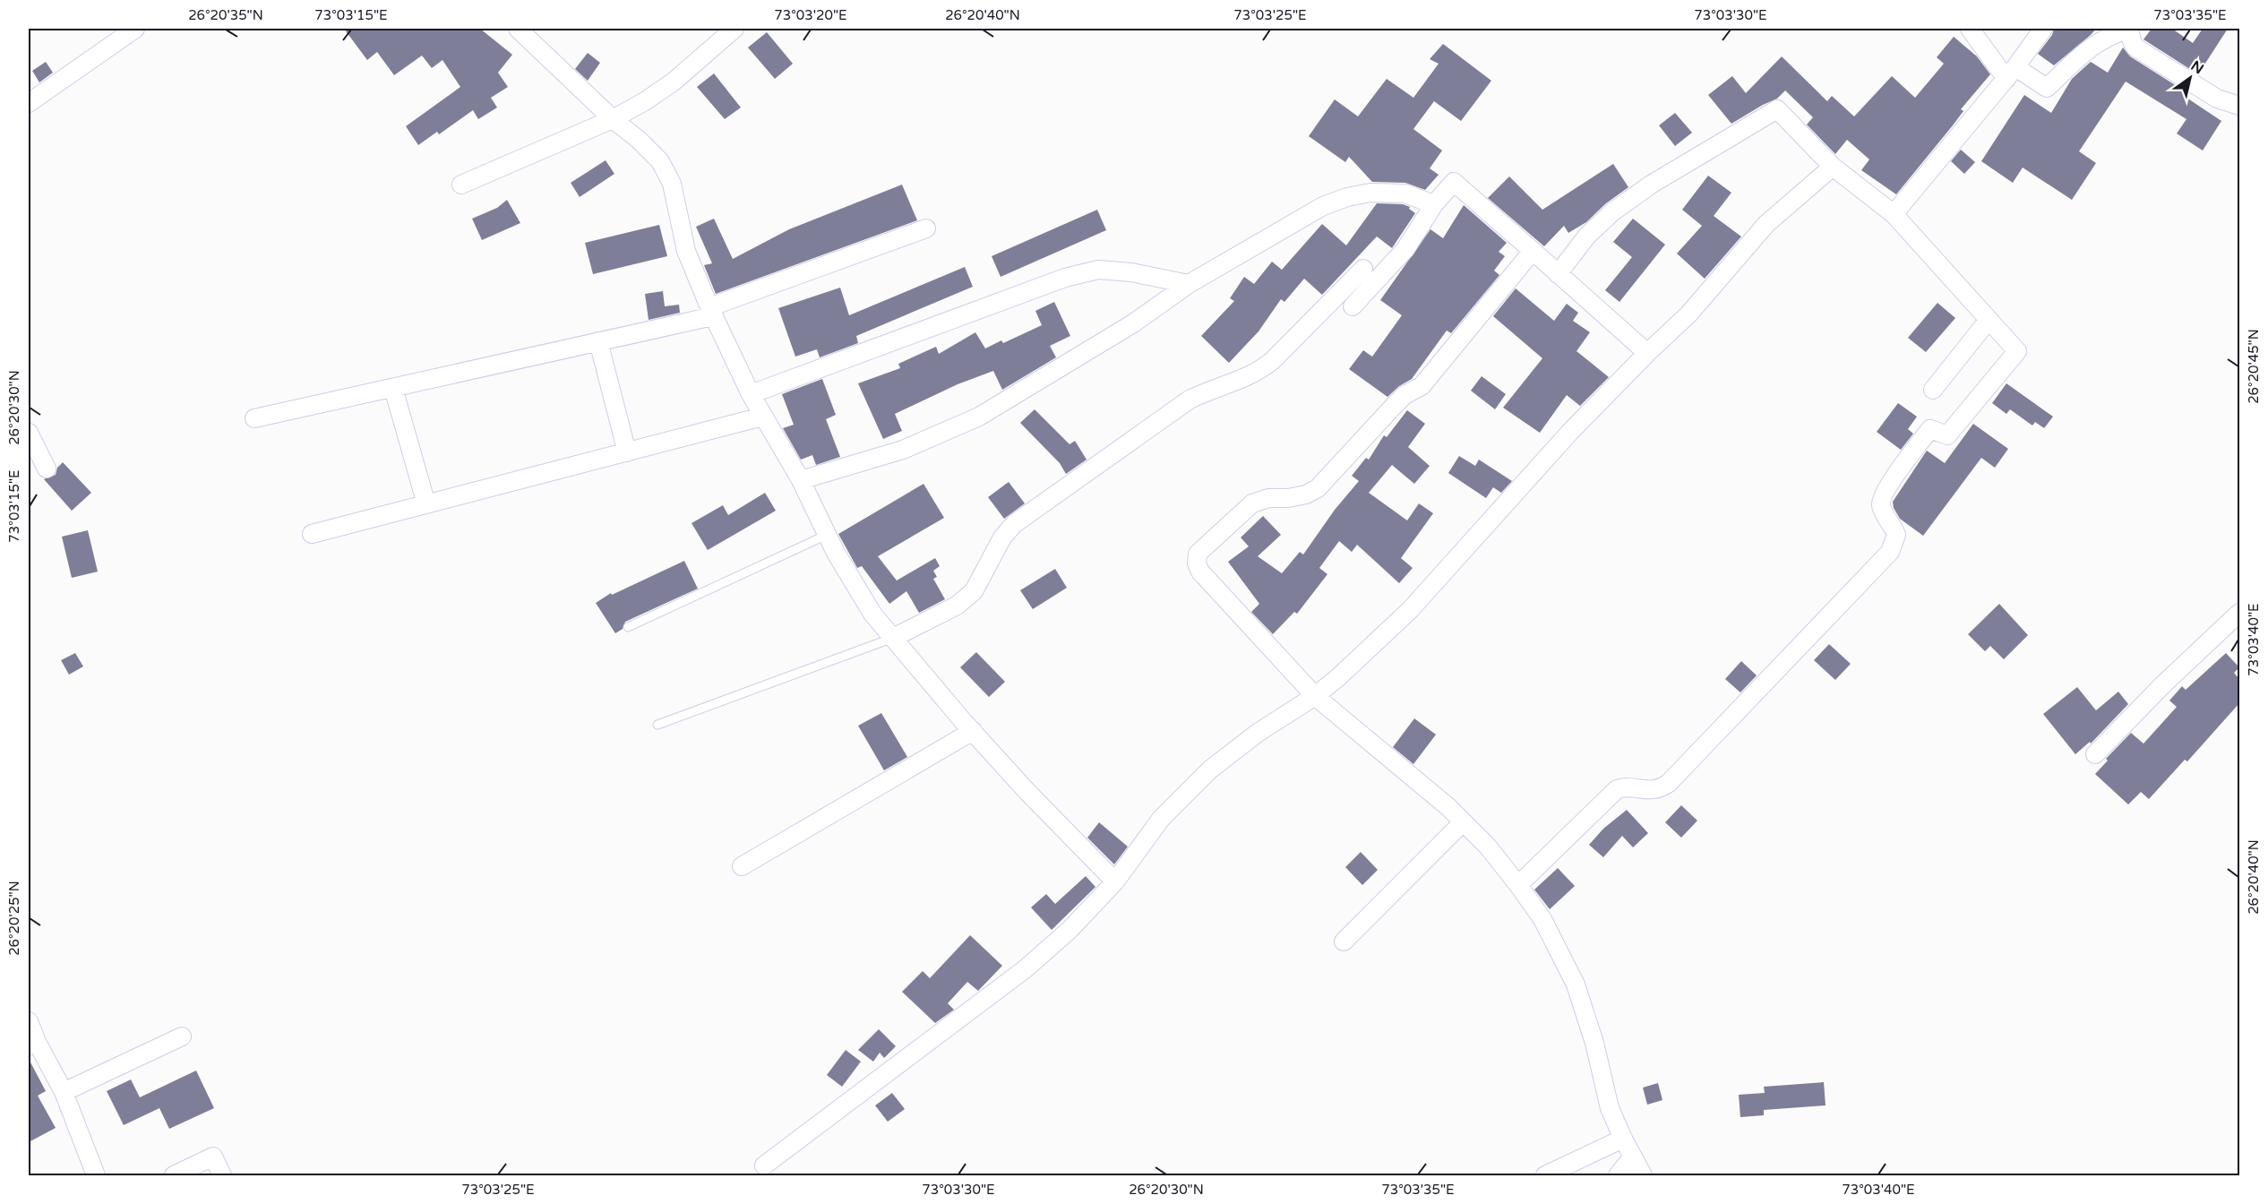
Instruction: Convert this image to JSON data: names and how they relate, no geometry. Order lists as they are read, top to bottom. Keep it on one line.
{"north":"top right","coordinates":["26°20'35\"N","73°03'15\"E","73°03'20\"E","26°20'40\"N","73°03'25\"E","73°03'30\"E","73°03'35\"E","26°20'45\"N","26°20'30\"N","73°03'40\"E","26°20'25\"N"]}
